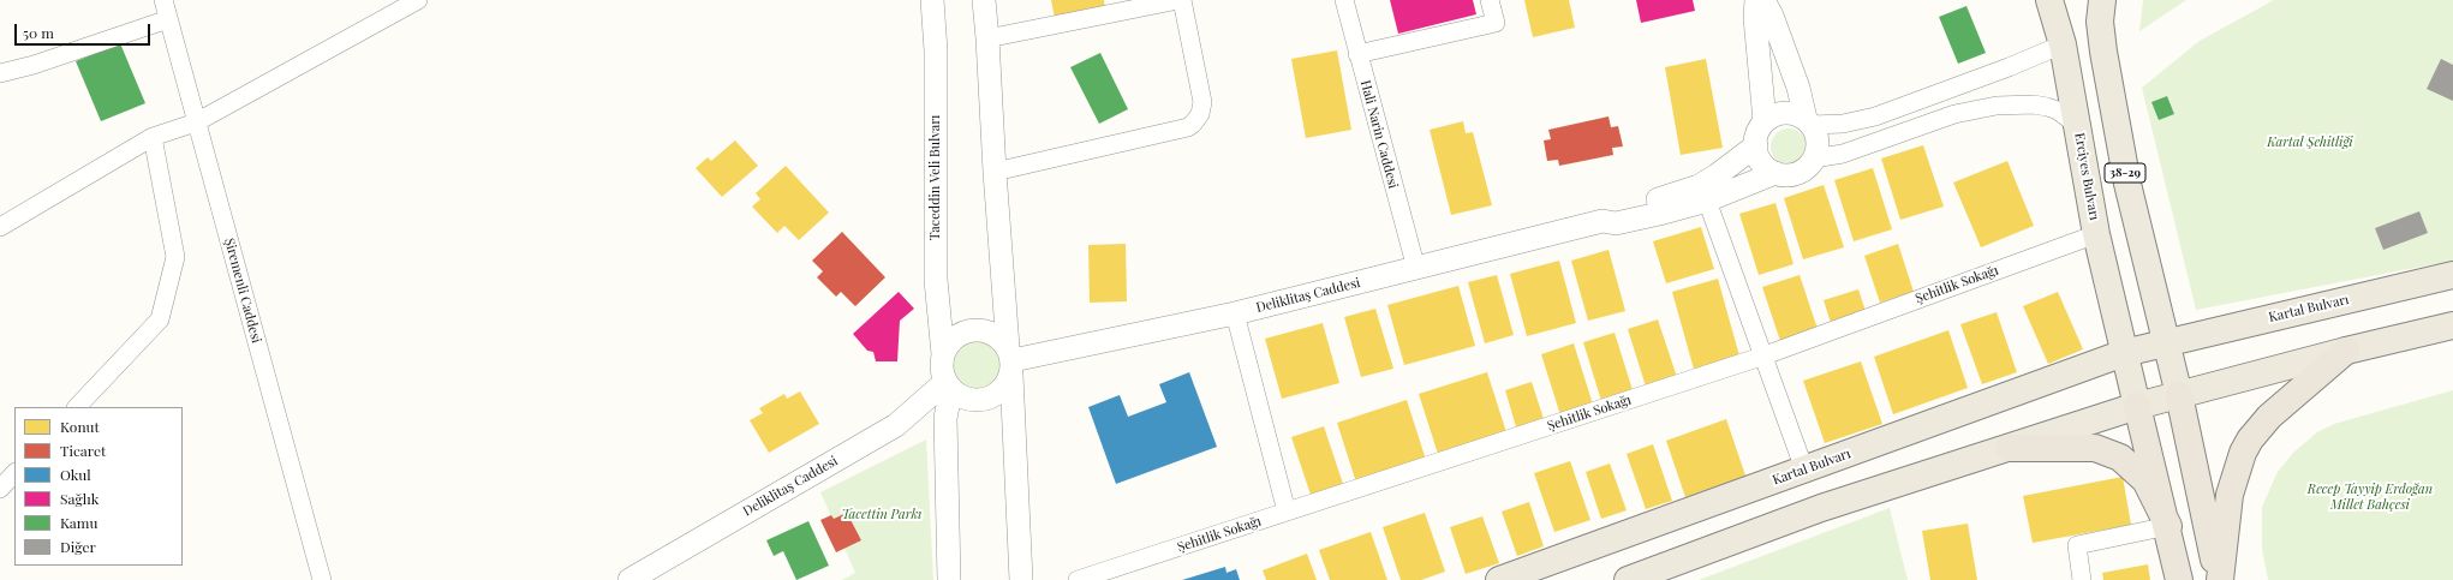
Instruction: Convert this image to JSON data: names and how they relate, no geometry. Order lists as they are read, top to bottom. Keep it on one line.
{"streets":{"main road":["38-29","Erciyes Bulvarı","Kartal Bulvarı"],"street":["Hali Narin Caddesi","Taceddin Veli Bulvarı","Şehitlik Sokağı","Şiremenli Caddesi","Deliklitaş Caddesi"]},"crossings":[["Hali Narin Caddesi","Deliklitaş Caddesi"],["38-29","Kartal Bulvarı"],["Erciyes Bulvarı","Şehitlik Sokağı"],["Erciyes Bulvarı","Kartal Bulvarı"],["Taceddin Veli Bulvarı","Deliklitaş Caddesi"]],"parks":["Kartal Şehitliği","Recep Tayyip Erdoğan Millet Bahçesi","Tacettin Parkı"],"legend":["Konut","Ticaret","Okul","Sağlık","Kamu","Diğer"],"scale_bar":"50 m"}
